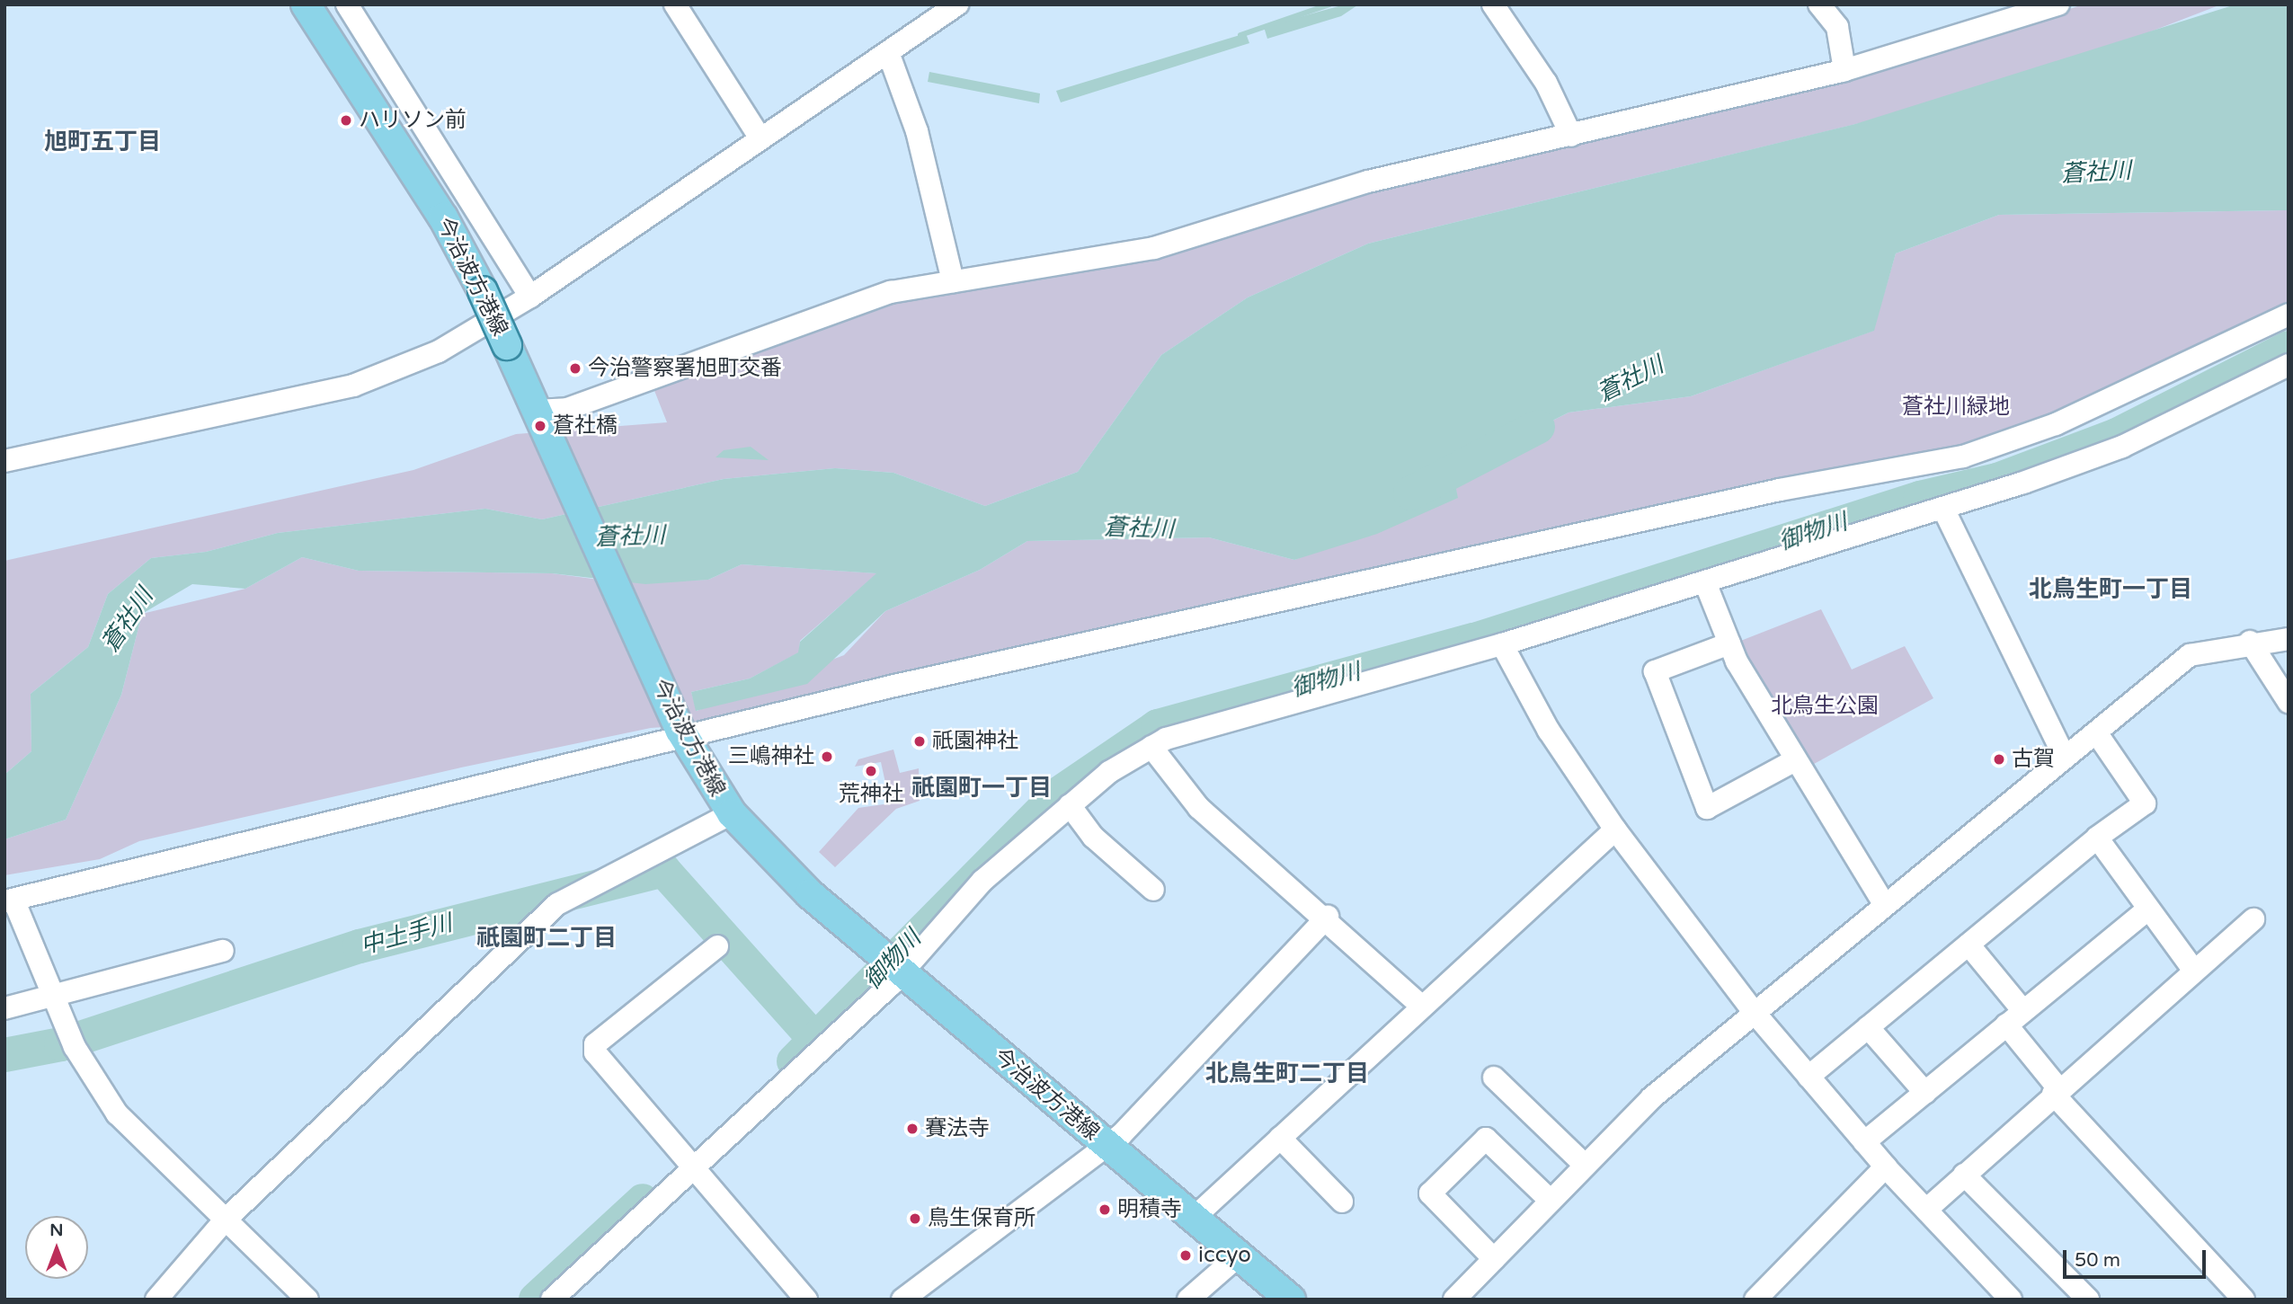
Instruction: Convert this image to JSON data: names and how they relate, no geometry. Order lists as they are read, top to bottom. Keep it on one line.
{"streets":{"main road":["今治波方港線"]},"districts":["旭町五丁目","北鳥生町一丁目","祇園町一丁目","祇園町二丁目","北鳥生町二丁目"],"water":["蒼社川","御物川","中土手川"],"parks":["蒼社川緑地","北鳥生公園"],"places":["ハリソン前","今治警察署旭町交番","蒼社橋","祇園神社","三嶋神社","古賀","荒神社","賽法寺","明積寺","鳥生保育所","iccyo"],"scale_bar":"50 m","north":"top"}
